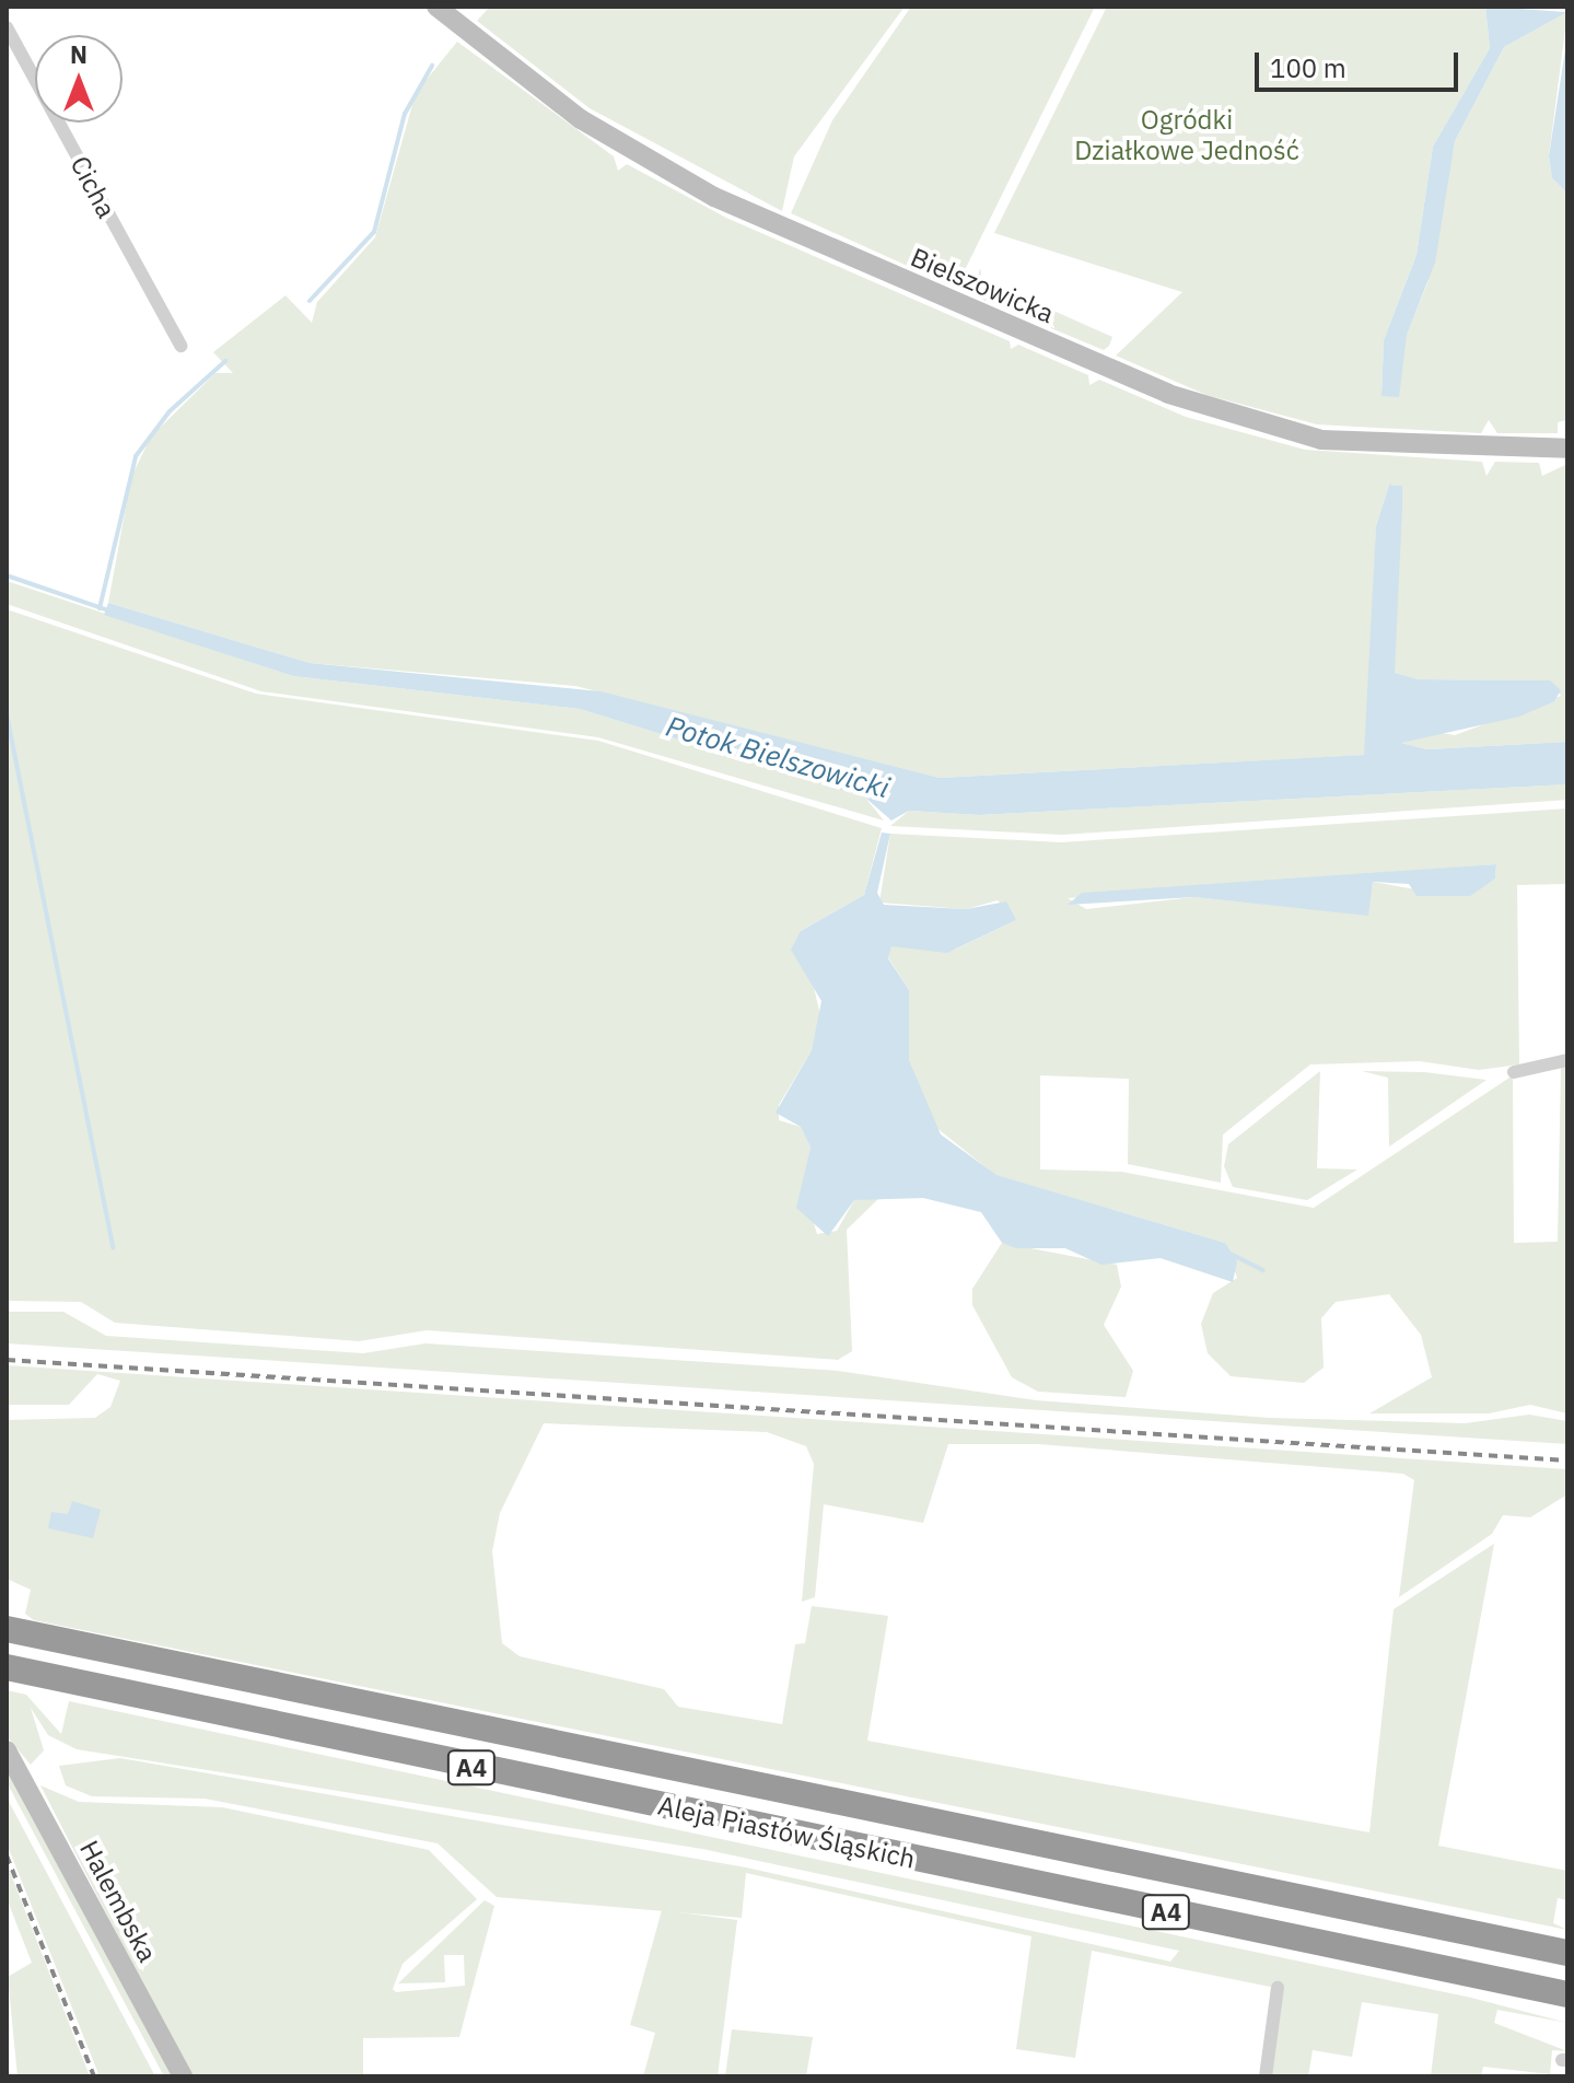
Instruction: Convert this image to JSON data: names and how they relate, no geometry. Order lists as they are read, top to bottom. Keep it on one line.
{"streets":{"highway":["A4","Aleja Piastów Śląskich"],"street":["Cicha","Bielszowicka","Halembska"]},"water":["Potok Bielszowicki"],"parks":["Ogródki Działkowe Jedność"],"scale_bar":"100 m","north":"top"}
